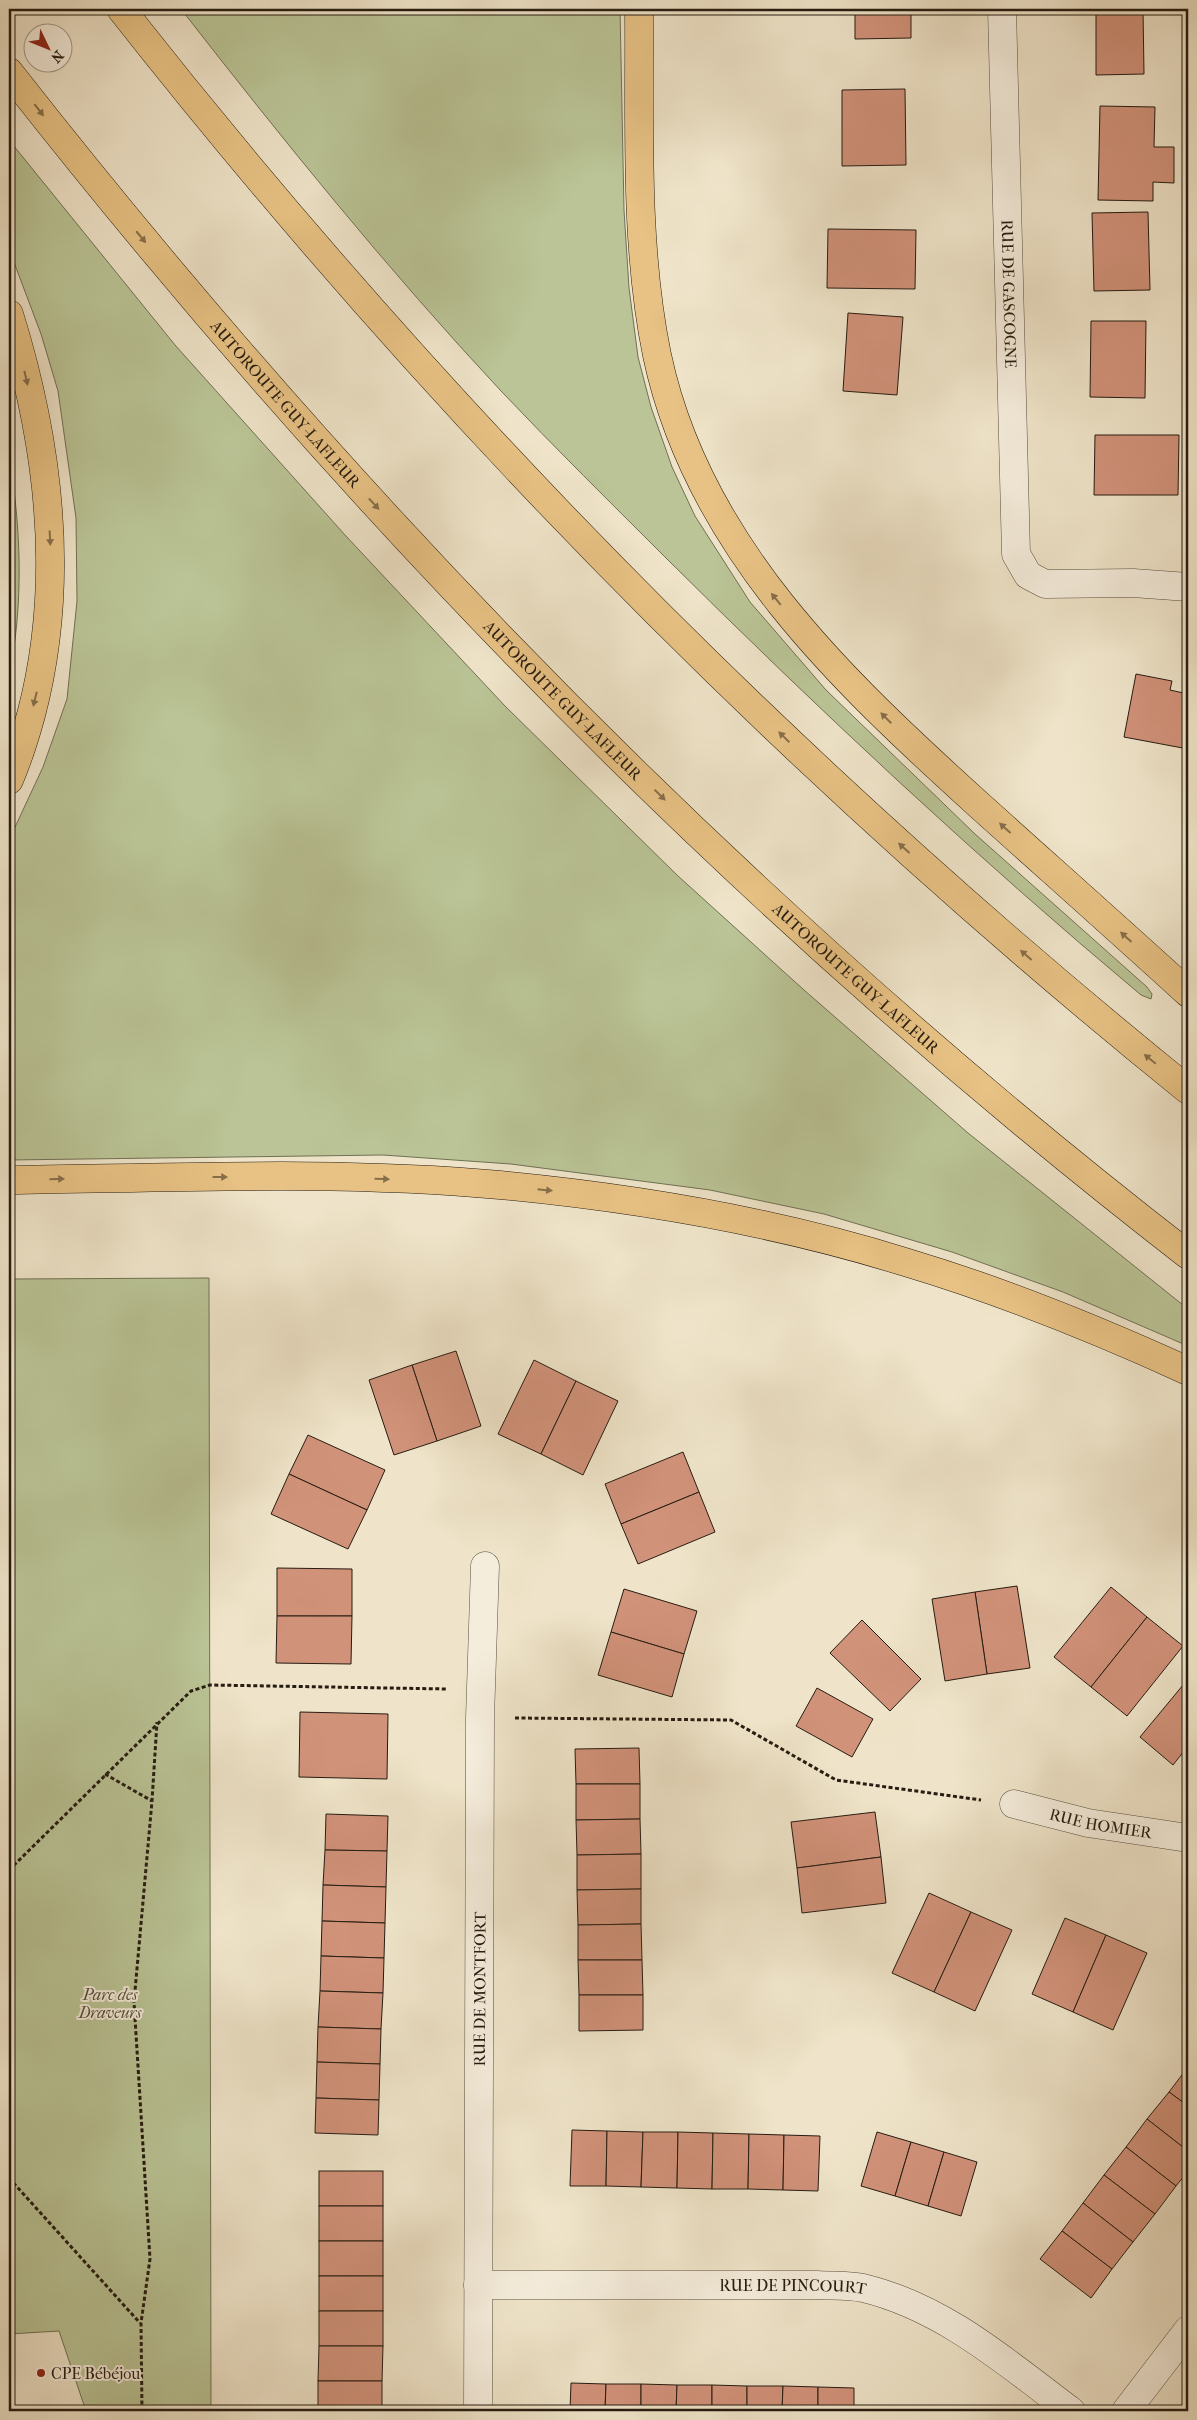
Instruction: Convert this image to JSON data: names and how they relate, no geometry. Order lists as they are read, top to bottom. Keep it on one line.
{"streets":{"highway":["AUTOROUTE GUY-LAFLEUR"],"street":["RUE DE GASCOGNE","RUE HOMIER","RUE DE MONTFORT","RUE DE PINCOURT"]},"crossings":[["RUE DE MONTFORT","RUE DE PINCOURT"]],"parks":["Parc des Draveurs"],"places":["CPE Bébéjou"],"north":"bottom right"}
